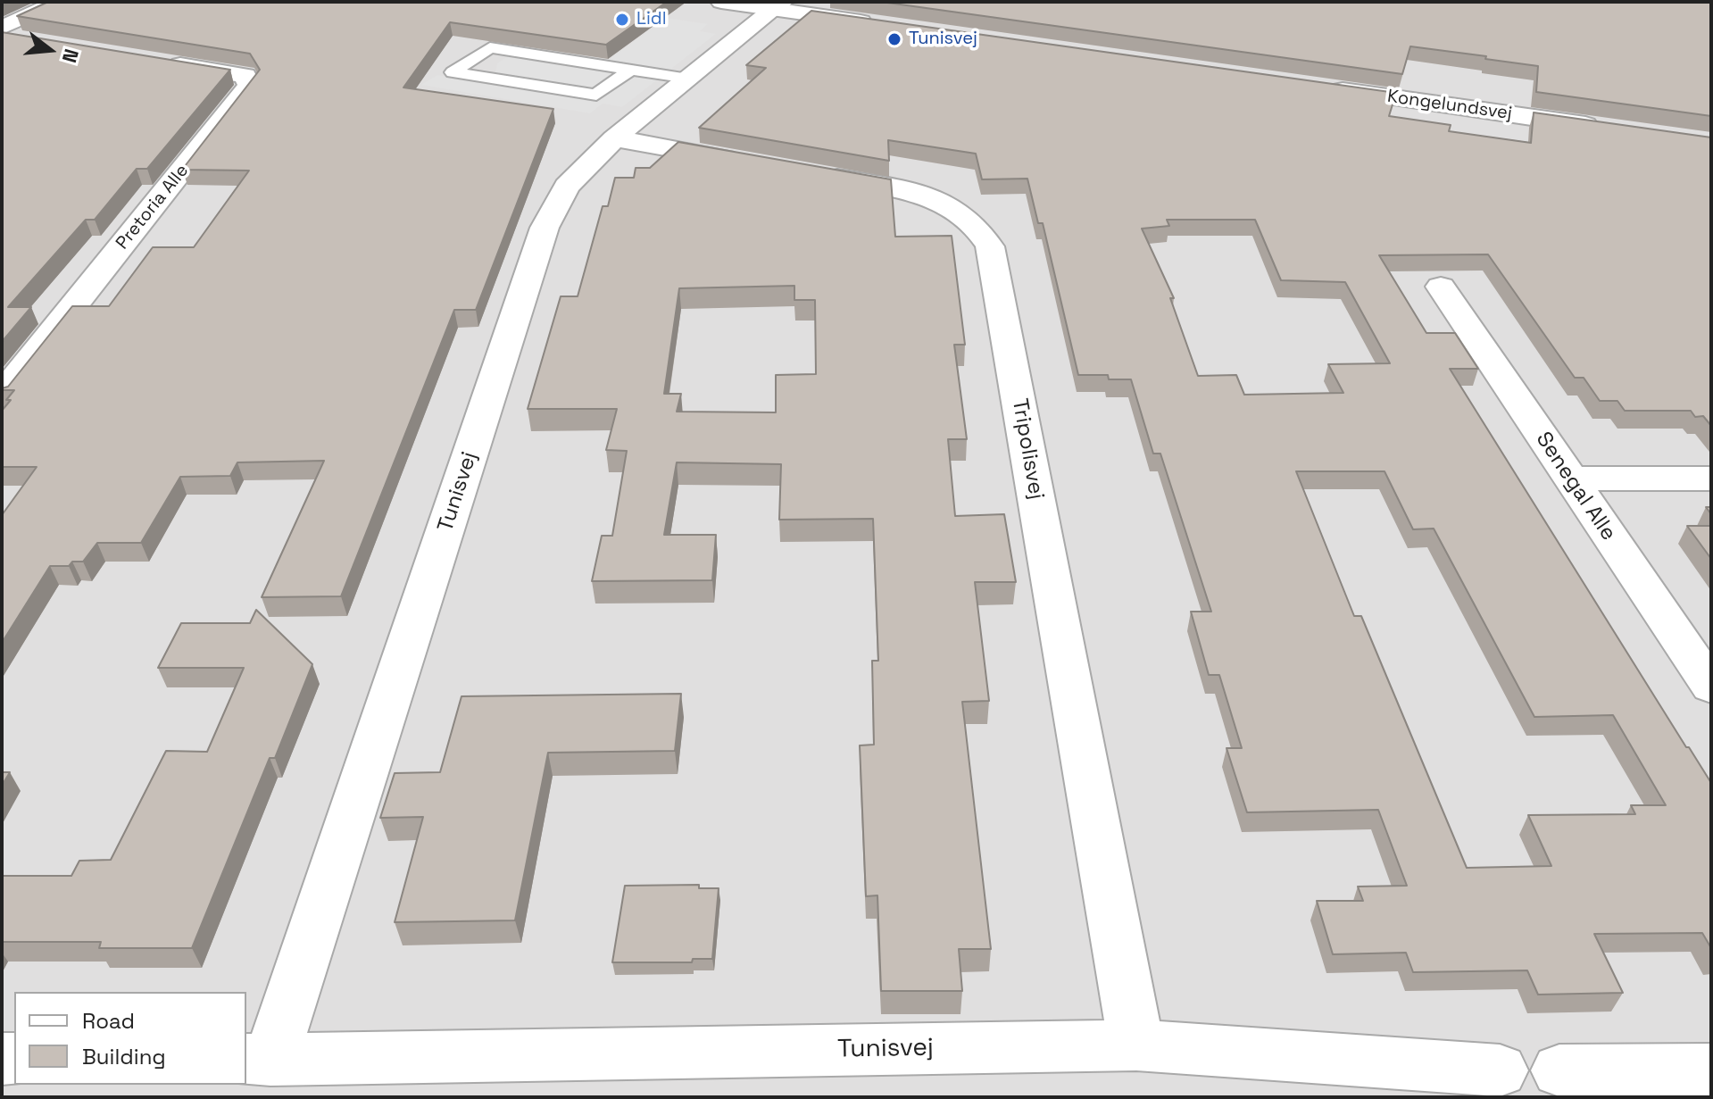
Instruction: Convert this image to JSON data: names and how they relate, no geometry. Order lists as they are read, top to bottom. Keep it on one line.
{"streets":{"street":["Kongelundsvej","Pretoria Alle","Tripolisvej","Senegal Alle","Tunisvej"]},"crossings":[["Tripolisvej","Tunisvej"]],"places":["Lidl","Tunisvej"],"legend":["Road","Building"],"north":"right"}
